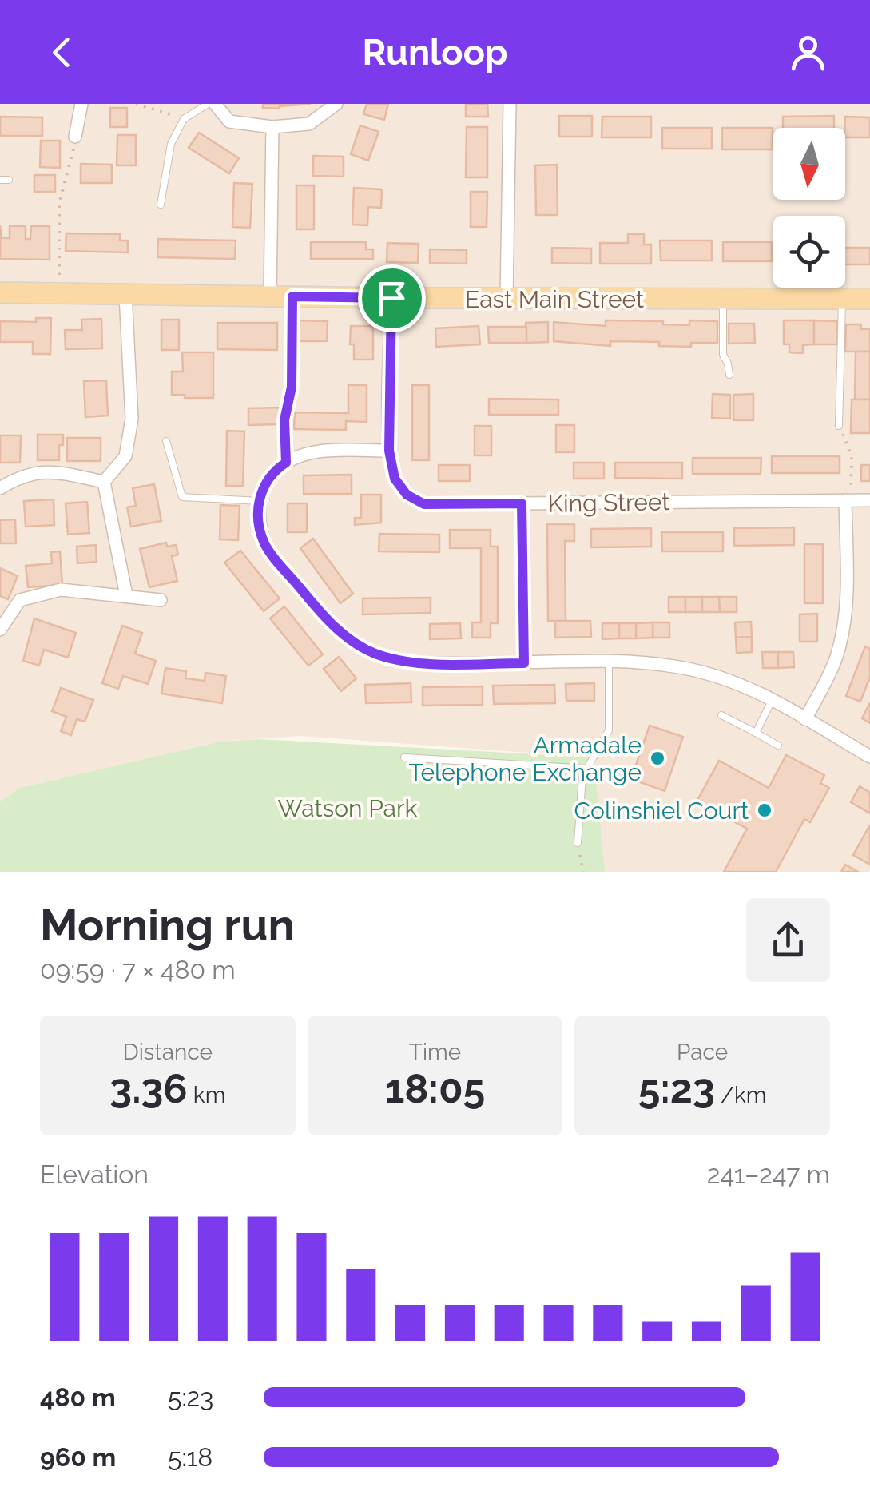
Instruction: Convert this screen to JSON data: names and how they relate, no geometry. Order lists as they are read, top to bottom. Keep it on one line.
{"streets":{"main road":["East Main Street"],"street":["King Street"]},"crossings":[["East Main Street","King Street"]],"parks":["Watson Park"],"places":["Armadale Telephone Exchange","Colinshiel Court"],"north":"bottom","page":{"header":"Runloop","heading":["Morning run","09:59 · 7 × 480 m"],"stats":[["Distance","3.36 km"],["Time","18:05"],["Pace","5:23 /km"]],"chart":["Elevation","241–247 m"],"list":[{"name":"480 m","note":"5:23"},{"name":"960 m","note":"5:18"}]}}
